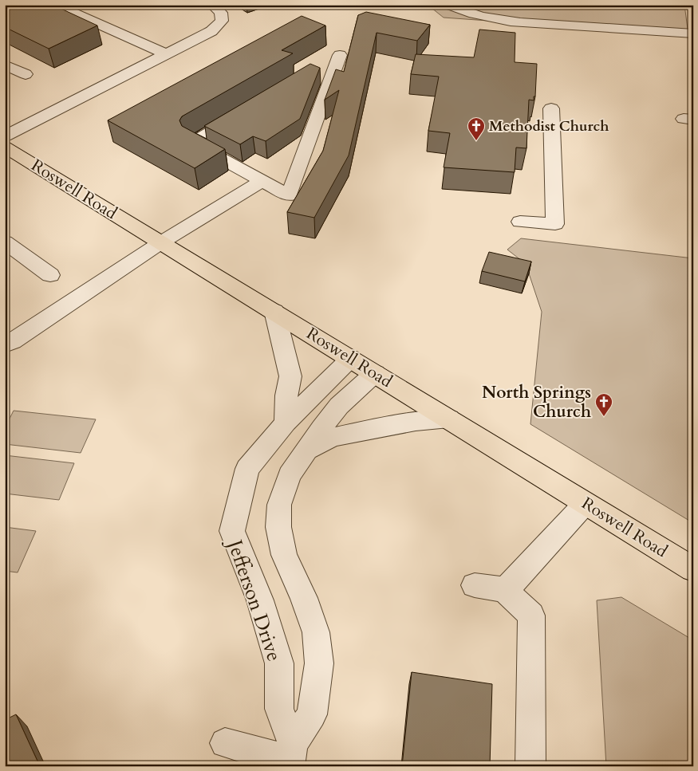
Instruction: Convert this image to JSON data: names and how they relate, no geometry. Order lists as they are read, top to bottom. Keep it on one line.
{"streets":{"main road":["Roswell Road"],"street":["Jefferson Drive"]},"crossings":[["Roswell Road","Jefferson Drive"]],"places":{"church":["Methodist Church","North Springs Church"]}}
